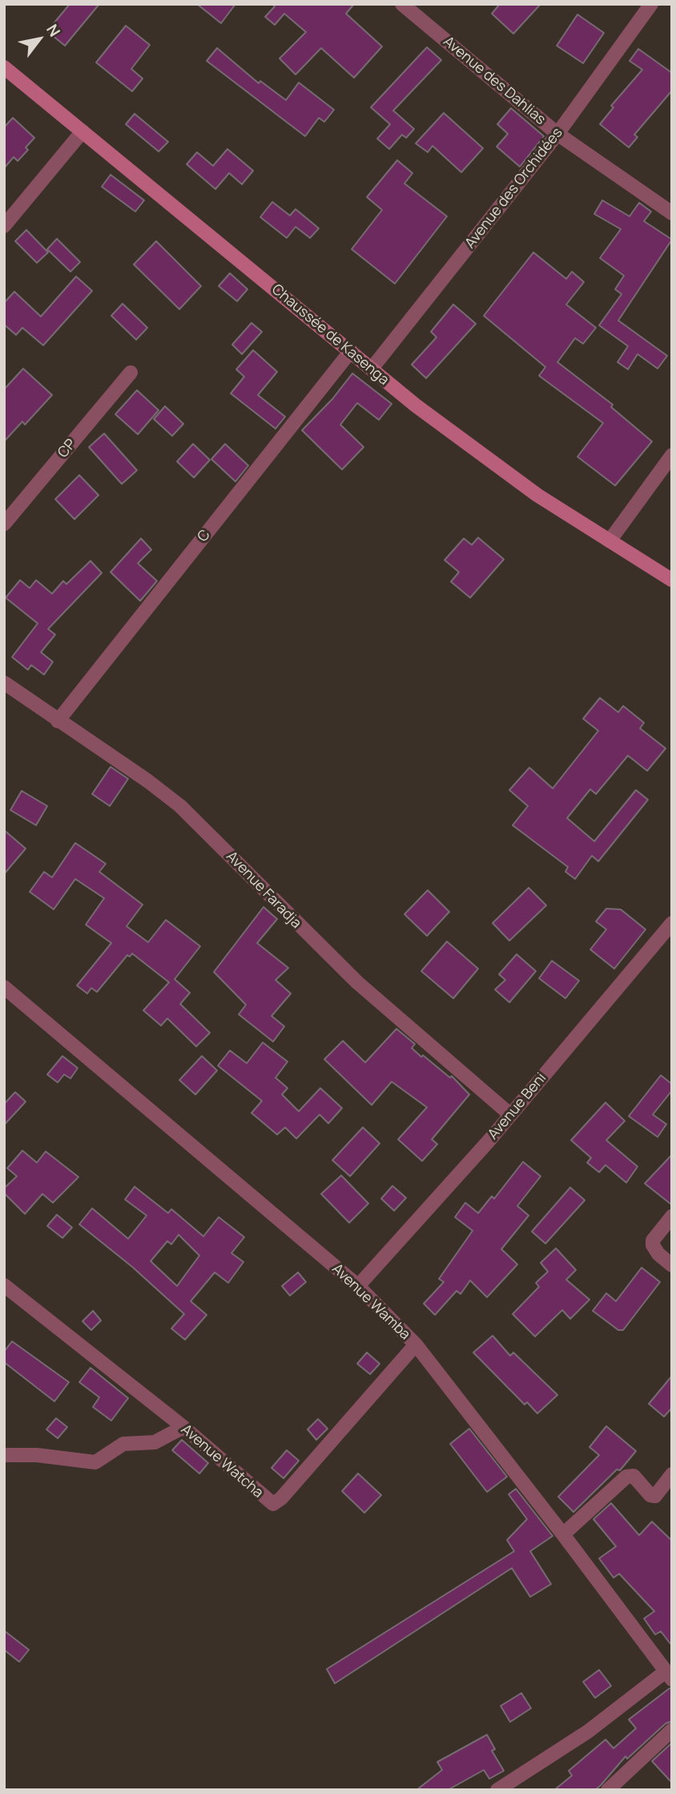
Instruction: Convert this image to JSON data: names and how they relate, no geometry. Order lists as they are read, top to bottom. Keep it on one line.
{"streets":{"main road":["Chaussée de Kasenga"],"street":["Avenue des Dahlias","Avenue des Orchidées","CP","C","Avenue Faradja","Avenue Beni","Avenue Wamba","Avenue Watcha"]},"crossings":[["Avenue des Dahlias","Avenue des Orchidées"],["Avenue des Orchidées","Chaussée de Kasenga"],["Chaussée de Kasenga","C"],["C","Avenue Faradja"],["Avenue Faradja","Avenue Beni"],["Avenue Beni","Avenue Wamba"],["Avenue Wamba","Avenue Watcha"]],"north":"top right"}
